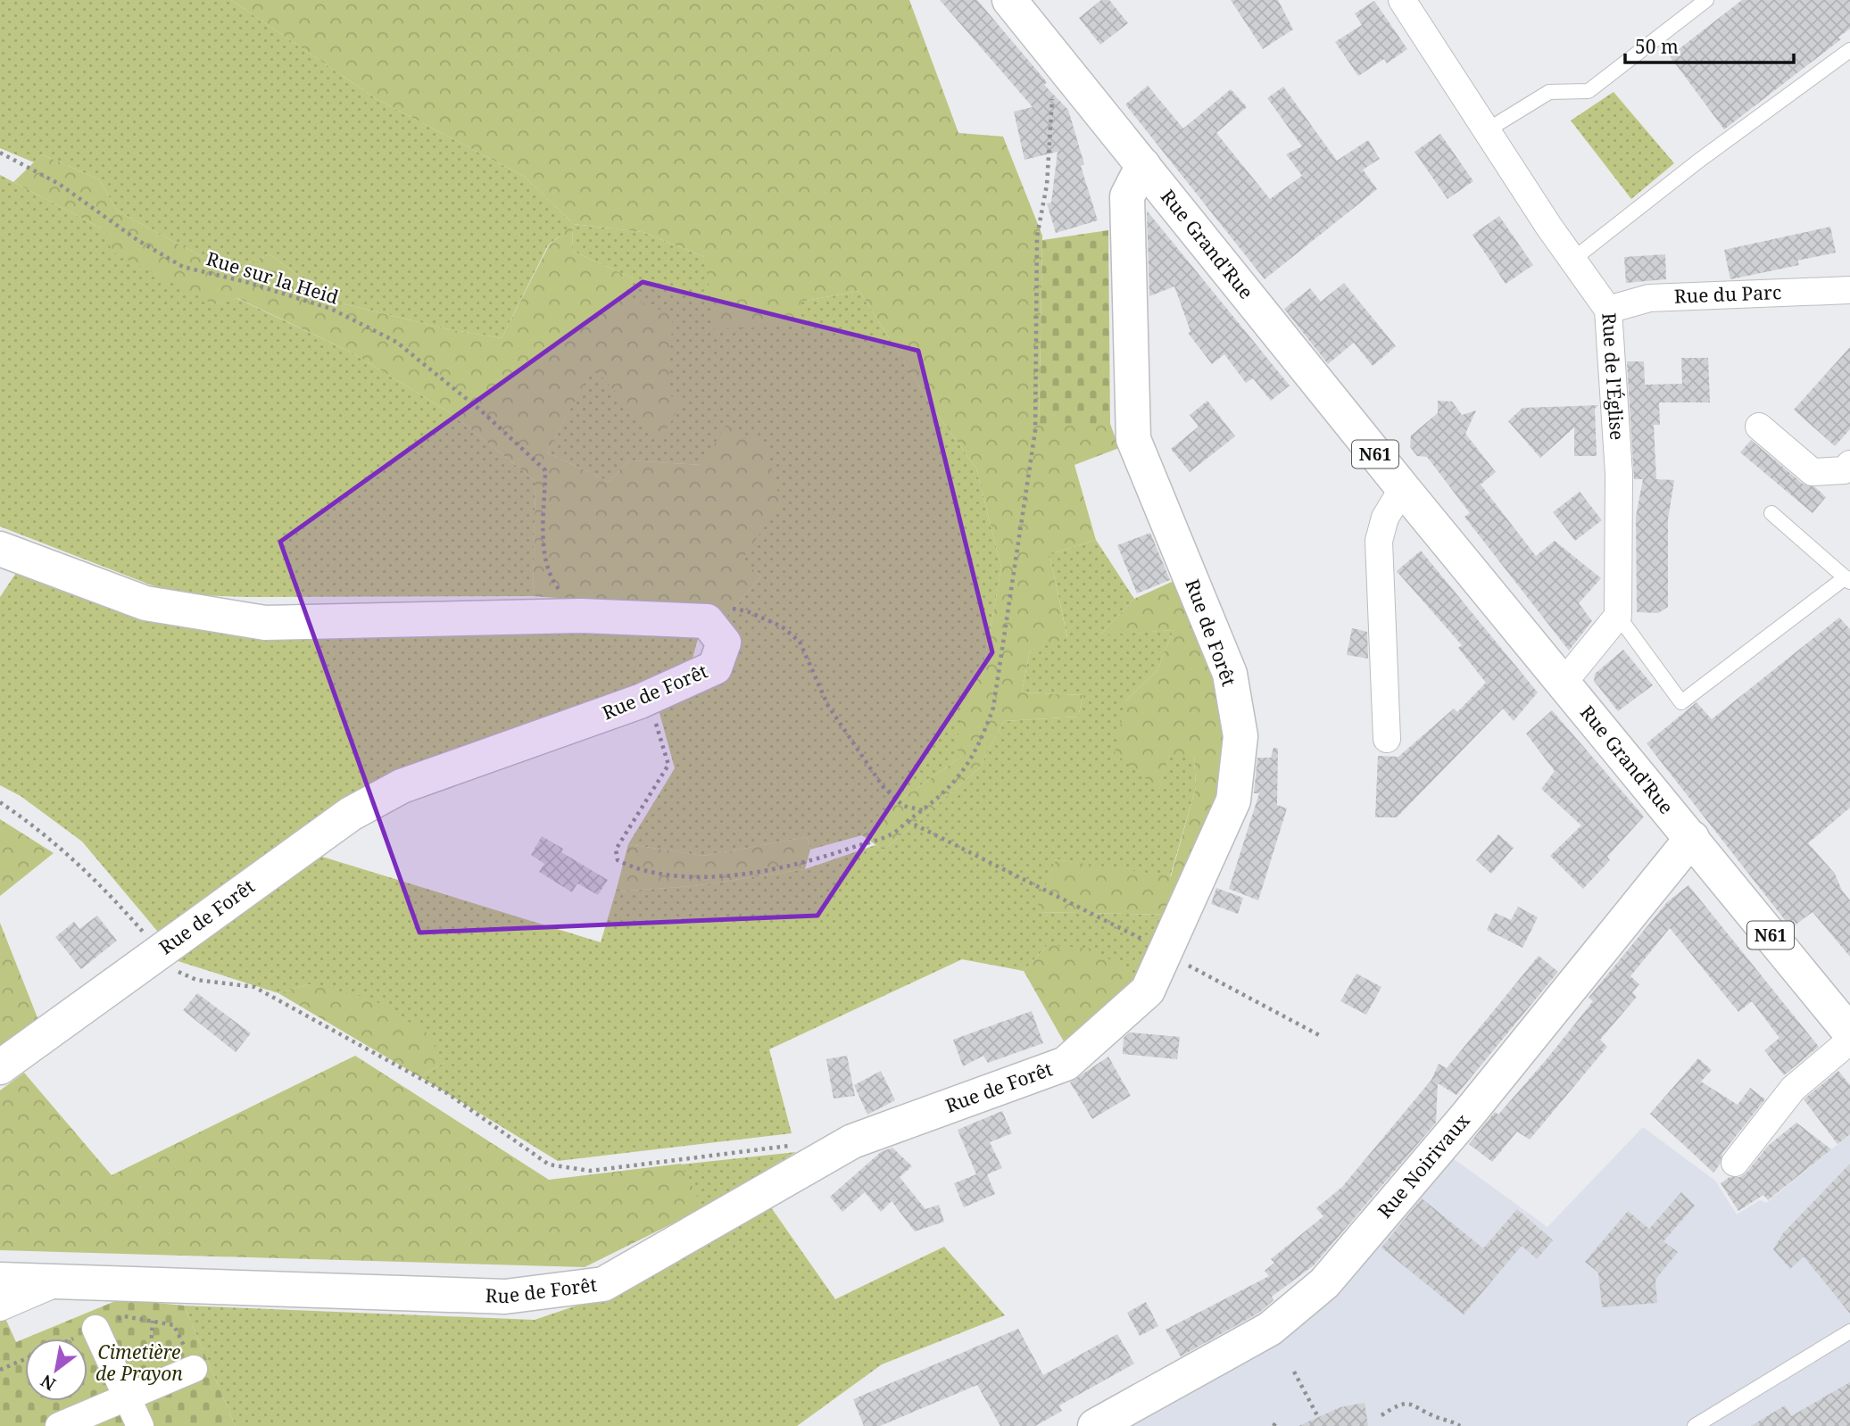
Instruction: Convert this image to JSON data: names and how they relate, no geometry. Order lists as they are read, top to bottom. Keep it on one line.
{"streets":{"street":["Rue Grand'Rue","Rue du Parc","Rue de l'Église","N61","Rue de Forêt","Rue Noirivaux"],"path":["Rue sur la Heid"]},"crossings":[["Rue Grand'Rue","Rue de Forêt"],["Rue Grand'Rue","Rue Noirivaux"],["Rue sur la Heid","Rue de Forêt"],["Rue du Parc","Rue de l'Église"]],"parks":["Cimetière de Prayon"],"scale_bar":"50 m","north":"bottom left"}
